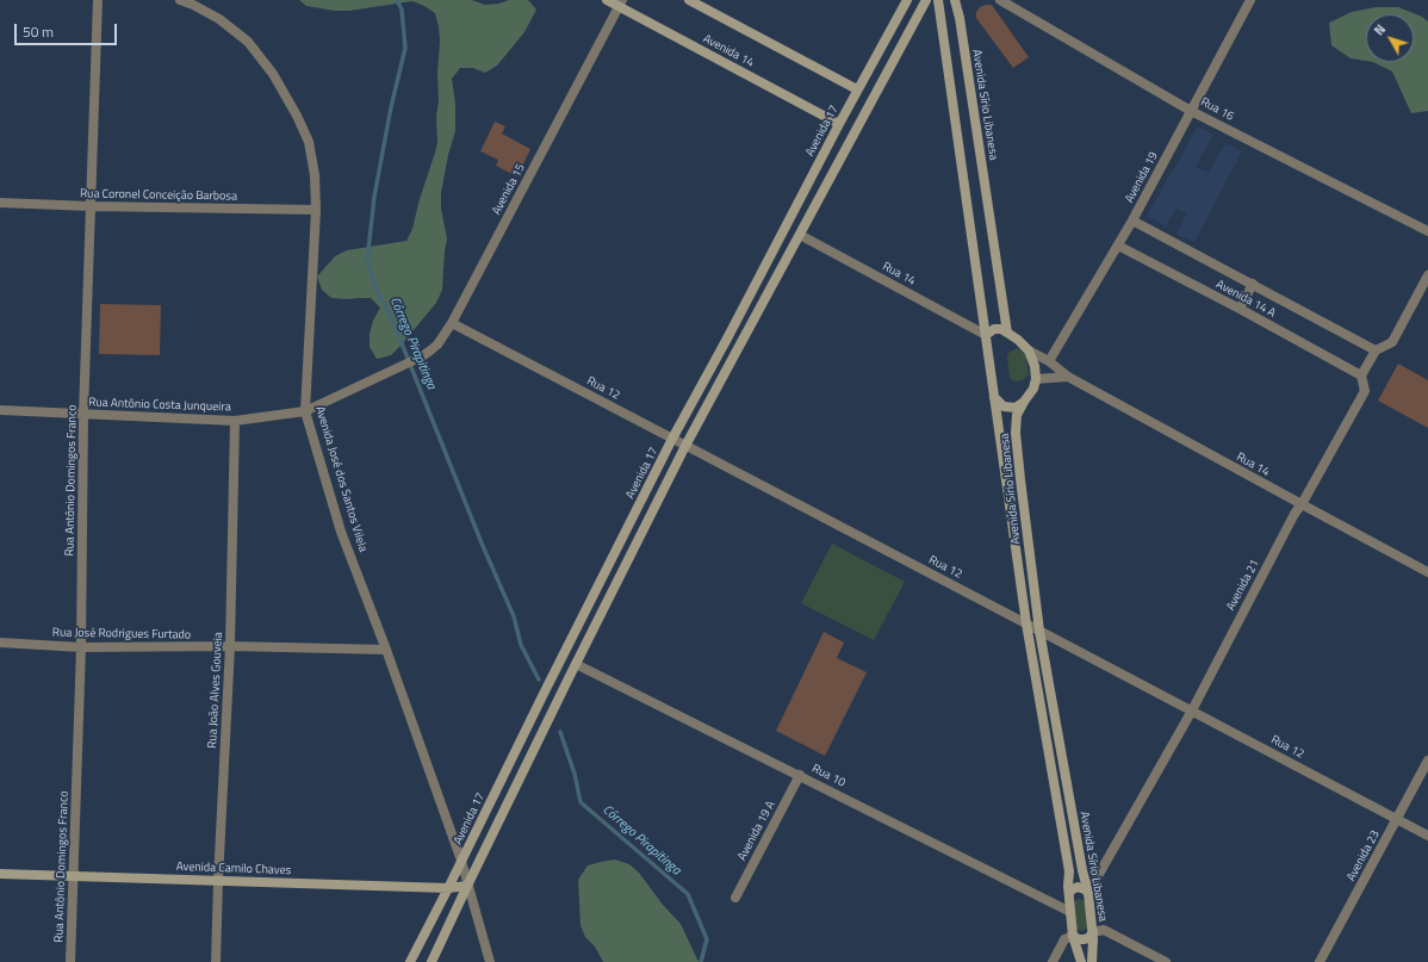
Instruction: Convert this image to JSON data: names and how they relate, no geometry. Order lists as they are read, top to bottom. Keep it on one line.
{"streets":{"main road":["Avenida 14","Avenida Sírio Libanesa","Avenida 17","Avenida Camilo Chaves"],"street":["Rua 16","Avenida 19","Avenida 15","Rua Coronel Conceição Barbosa","Rua 14","Avenida 14 A","Rua 12","Rua Antônio Costa Junqueira","Avenida José dos Santos Vilela","Rua Antônio Domingos Franco","Avenida 21","Rua José Rodrigues Furtado","Rua João Alves Gouveia","Rua 10","Avenida 19 A","Avenida 23"]},"crossings":[["Avenida 14","Avenida 17"],["Avenida 14","Avenida 15"],["Avenida Sírio Libanesa","Rua 14"],["Avenida Sírio Libanesa","Rua 12"],["Avenida Sírio Libanesa","Avenida 21"],["Avenida Sírio Libanesa","Rua 10"],["Rua 16","Avenida 19"],["Avenida 17","Rua 12"],["Avenida 17","Avenida José dos Santos Vilela"],["Avenida 17","Avenida Camilo Chaves"],["Avenida 19","Rua 14"],["Avenida 19","Avenida 14 A"],["Avenida 15","Rua 12"],["Avenida 15","Rua Antônio Costa Junqueira"],["Rua Coronel Conceição Barbosa","Avenida José dos Santos Vilela"],["Rua Coronel Conceição Barbosa","Rua Antônio Domingos Franco"],["Rua 14","Avenida 21"],["Avenida 14 A","Avenida 21"],["Rua 12","Avenida 21"],["Rua 12","Avenida 23"],["Rua Antônio Costa Junqueira","Avenida José dos Santos Vilela"],["Rua Antônio Costa Junqueira","Rua Antônio Domingos Franco"],["Rua Antônio Costa Junqueira","Rua João Alves Gouveia"],["Avenida José dos Santos Vilela","Rua José Rodrigues Furtado"],["Avenida José dos Santos Vilela","Avenida Camilo Chaves"],["Rua Antônio Domingos Franco","Rua José Rodrigues Furtado"],["Rua Antônio Domingos Franco","Avenida Camilo Chaves"],["Rua José Rodrigues Furtado","Rua João Alves Gouveia"],["Rua João Alves Gouveia","Avenida Camilo Chaves"],["Rua 10","Avenida 19 A"]],"water":["Córrego Pirapitinga"],"scale_bar":"50 m","north":"top left"}
